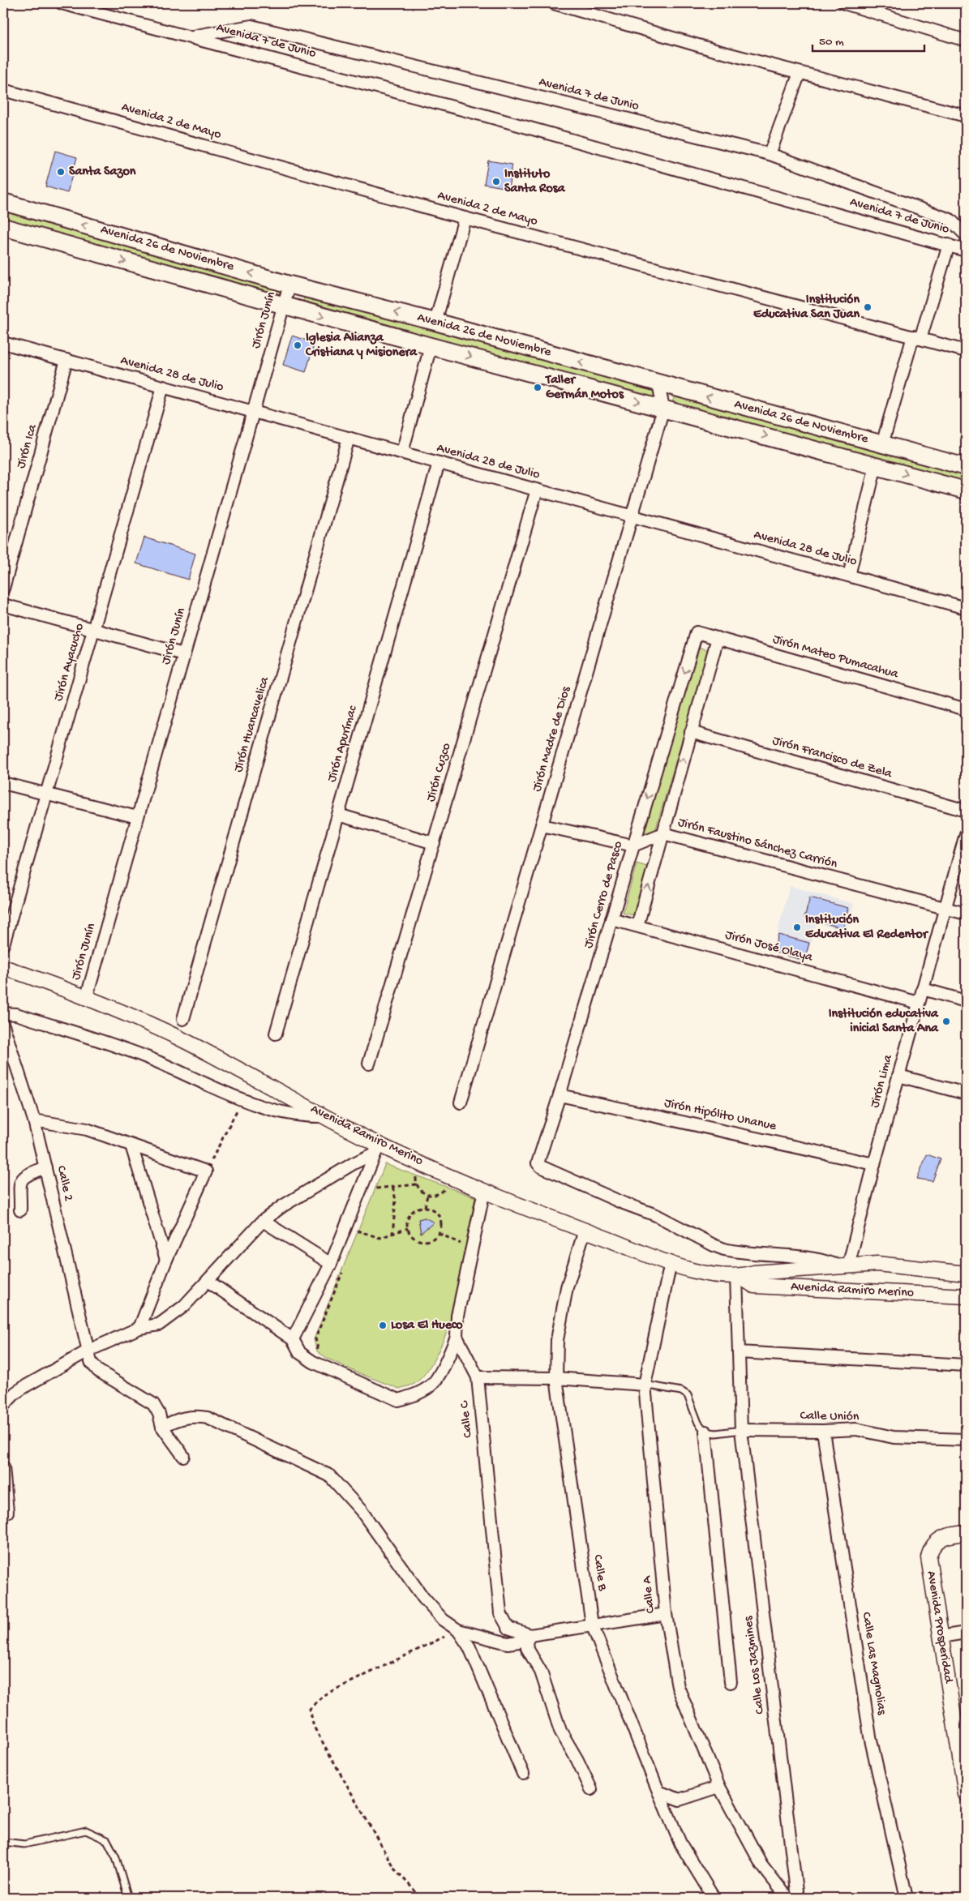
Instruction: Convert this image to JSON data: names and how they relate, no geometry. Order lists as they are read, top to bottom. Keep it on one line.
{"streets":{"main road":["Avenida 26 de Noviembre"],"street":["Avenida 7 de Junio","Avenida 2 de Mayo","Jirón Junín","Avenida 28 de Julio","Jirón Ica","Jirón Mateo Pumacahua","Jirón Ayacucho","Jirón Huancavelica","Jirón Madre de Dios","Jirón Apurímac","Jirón Francisco de Zela","Jirón Cuzco","Jirón Faustino Sánchez Carrión","Jirón Cerro de Pasco","Jirón José Olaya","Jirón Lima","Jirón Hipólito Unanue","Avenida Ramiro Merino","Calle 2","Calle Unión","Calle C","Calle B","Calle A","Avenida Prosperidad","Calle Las Magnolias","Calle Los Jazmines"]},"crossings":[["Avenida 26 de Noviembre","Jirón Junín"],["Avenida 26 de Noviembre","Jirón Madre de Dios"],["Jirón Junín","Avenida 28 de Julio"],["Jirón Junín","Avenida Ramiro Merino"],["Avenida 28 de Julio","Jirón Ica"],["Avenida 28 de Julio","Jirón Ayacucho"],["Avenida 28 de Julio","Jirón Huancavelica"],["Avenida 28 de Julio","Jirón Madre de Dios"],["Avenida 28 de Julio","Jirón Apurímac"],["Avenida 28 de Julio","Jirón Cuzco"],["Jirón Mateo Pumacahua","Jirón Cerro de Pasco"],["Jirón Faustino Sánchez Carrión","Jirón Cerro de Pasco"],["Jirón Faustino Sánchez Carrión","Jirón Lima"],["Jirón Cerro de Pasco","Jirón José Olaya"],["Jirón Cerro de Pasco","Jirón Lima"],["Jirón Cerro de Pasco","Jirón Hipólito Unanue"],["Jirón Cerro de Pasco","Avenida Ramiro Merino"],["Jirón José Olaya","Jirón Lima"],["Jirón Lima","Jirón Hipólito Unanue"],["Jirón Lima","Avenida Ramiro Merino"],["Avenida Ramiro Merino","Calle C"],["Avenida Ramiro Merino","Calle B"],["Avenida Ramiro Merino","Calle A"],["Avenida Ramiro Merino","Calle Los Jazmines"],["Calle Unión","Calle Las Magnolias"],["Calle Unión","Calle Los Jazmines"]],"places":["Santa Sazon","Instituto Santa Rosa","Institución Educativa San Juan","Iglesia Alianza Cristiana y Misionera","Taller Germán Motos","Institución Educativa El Redentor","Institución educativa inicial Santa Ana","Losa El Hueco"],"scale_bar":"50 m"}
